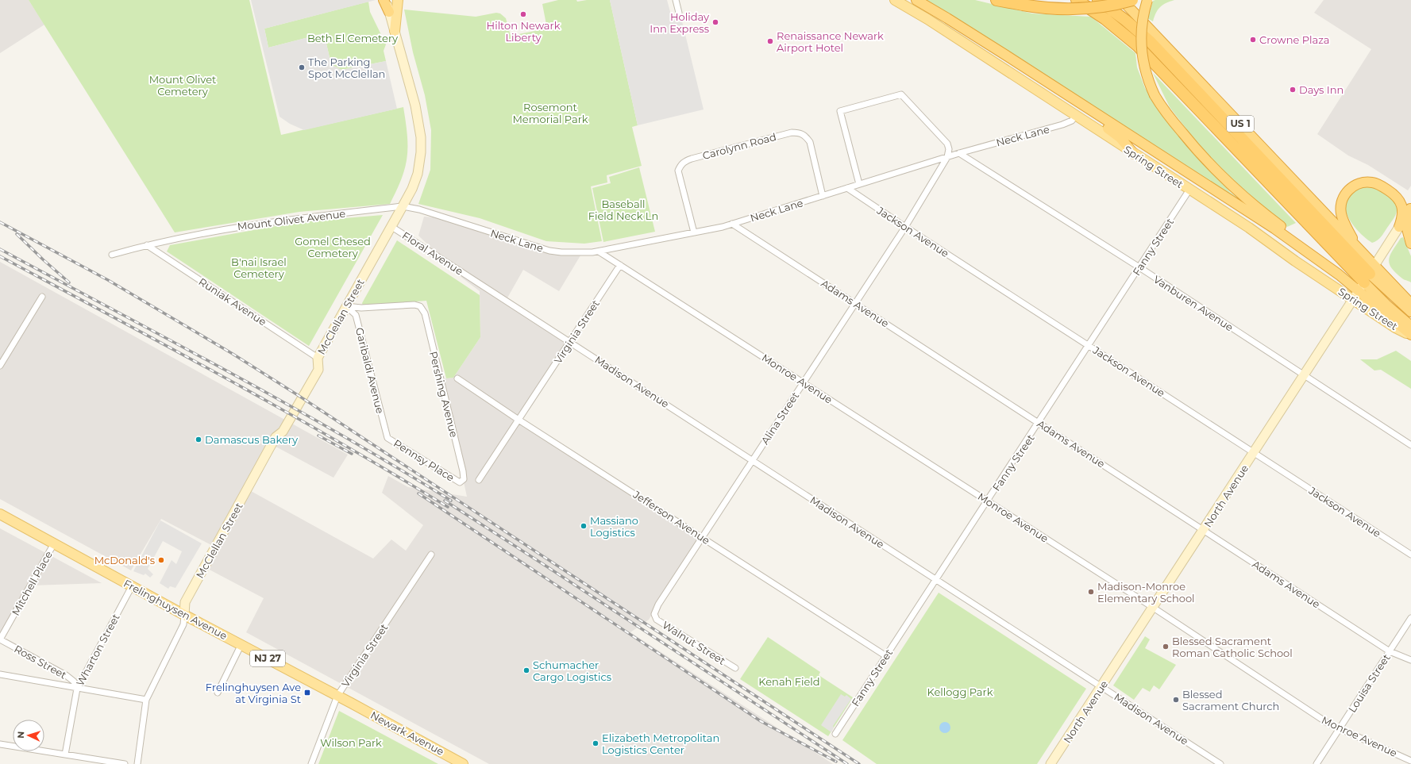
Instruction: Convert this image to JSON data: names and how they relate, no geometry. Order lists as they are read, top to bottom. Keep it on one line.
{"streets":{"highway":["US 1"],"main road":["Spring Street","McClellan Street","North Avenue","Frelinghuysen Avenue","NJ 27","Newark Avenue"],"street":["Neck Lane","Carolynn Road","Mount Olivet Avenue","Jackson Avenue","Fanny Street","Floral Avenue","Runiak Avenue","Adams Avenue","Vanburen Avenue","Virginia Street","Garibaldi Avenue","Monroe Avenue","Madison Avenue","Pershing Avenue","Alina Street","Pennsy Place","Jefferson Avenue","Mitchell Place","Walnut Street","Wharton Street","Ross Street","Louisa Street"]},"crossings":[["US 1","Spring Street"],["US 1","North Avenue"],["Neck Lane","Carolynn Road"],["Neck Lane","Spring Street"],["Neck Lane","Mount Olivet Avenue"],["Neck Lane","Jackson Avenue"],["Neck Lane","Adams Avenue"],["Neck Lane","Vanburen Avenue"],["Neck Lane","Alina Street"],["Spring Street","Fanny Street"],["Spring Street","North Avenue"],["Mount Olivet Avenue","Runiak Avenue"],["Mount Olivet Avenue","McClellan Street"],["Jackson Avenue","Fanny Street"],["Jackson Avenue","Alina Street"],["Jackson Avenue","North Avenue"],["Fanny Street","Adams Avenue"],["Fanny Street","Vanburen Avenue"],["Fanny Street","Monroe Avenue"],["Fanny Street","Madison Avenue"],["Fanny Street","Jefferson Avenue"],["Floral Avenue","McClellan Street"],["Floral Avenue","Madison Avenue"],["Runiak Avenue","McClellan Street"],["Adams Avenue","Alina Street"],["Adams Avenue","North Avenue"],["Adams Avenue","Louisa Street"],["Vanburen Avenue","North Avenue"],["McClellan Street","Garibaldi Avenue"],["McClellan Street","Pershing Avenue"],["McClellan Street","Frelinghuysen Avenue"],["Virginia Street","Monroe Avenue"],["Virginia Street","Madison Avenue"],["Virginia Street","Jefferson Avenue"],["Virginia Street","Frelinghuysen Avenue"],["Garibaldi Avenue","Pershing Avenue"],["Garibaldi Avenue","Pennsy Place"],["Monroe Avenue","Alina Street"],["Monroe Avenue","North Avenue"],["Monroe Avenue","Louisa Street"],["Madison Avenue","Alina Street"],["Madison Avenue","North Avenue"],["Pershing Avenue","Pennsy Place"],["Alina Street","Jefferson Avenue"],["Alina Street","Walnut Street"],["Mitchell Place","Frelinghuysen Avenue"],["Mitchell Place","Ross Street"],["Frelinghuysen Avenue","Wharton Street"],["Frelinghuysen Avenue","Newark Avenue"],["Wharton Street","Ross Street"]],"parks":["Beth El Cemetery","Mount Olivet Cemetery","Rosemont Memorial Park","Baseball Field Neck Ln","Gomel Chesed Cemetery","B'nai Israel Cemetery","Kenah Field","Kellogg Park","Wilson Park"],"places":{"other":["Hilton Newark Liberty","Holiday Inn Express","Crowne Plaza","Renaissance Newark Airport Hotel","The Parking Spot McClellan","Days Inn","Damascus Bakery","Massiano Logistics","McDonald's","Madison-Monroe Elementary School","Blessed Sacrament Roman Catholic School","Schumacher Cargo Logistics","Blessed Sacrament Church","Elizabeth Metropolitan Logistics Center"],"transit":["Frelinghuysen Ave at Virginia St"]},"north":"left"}
